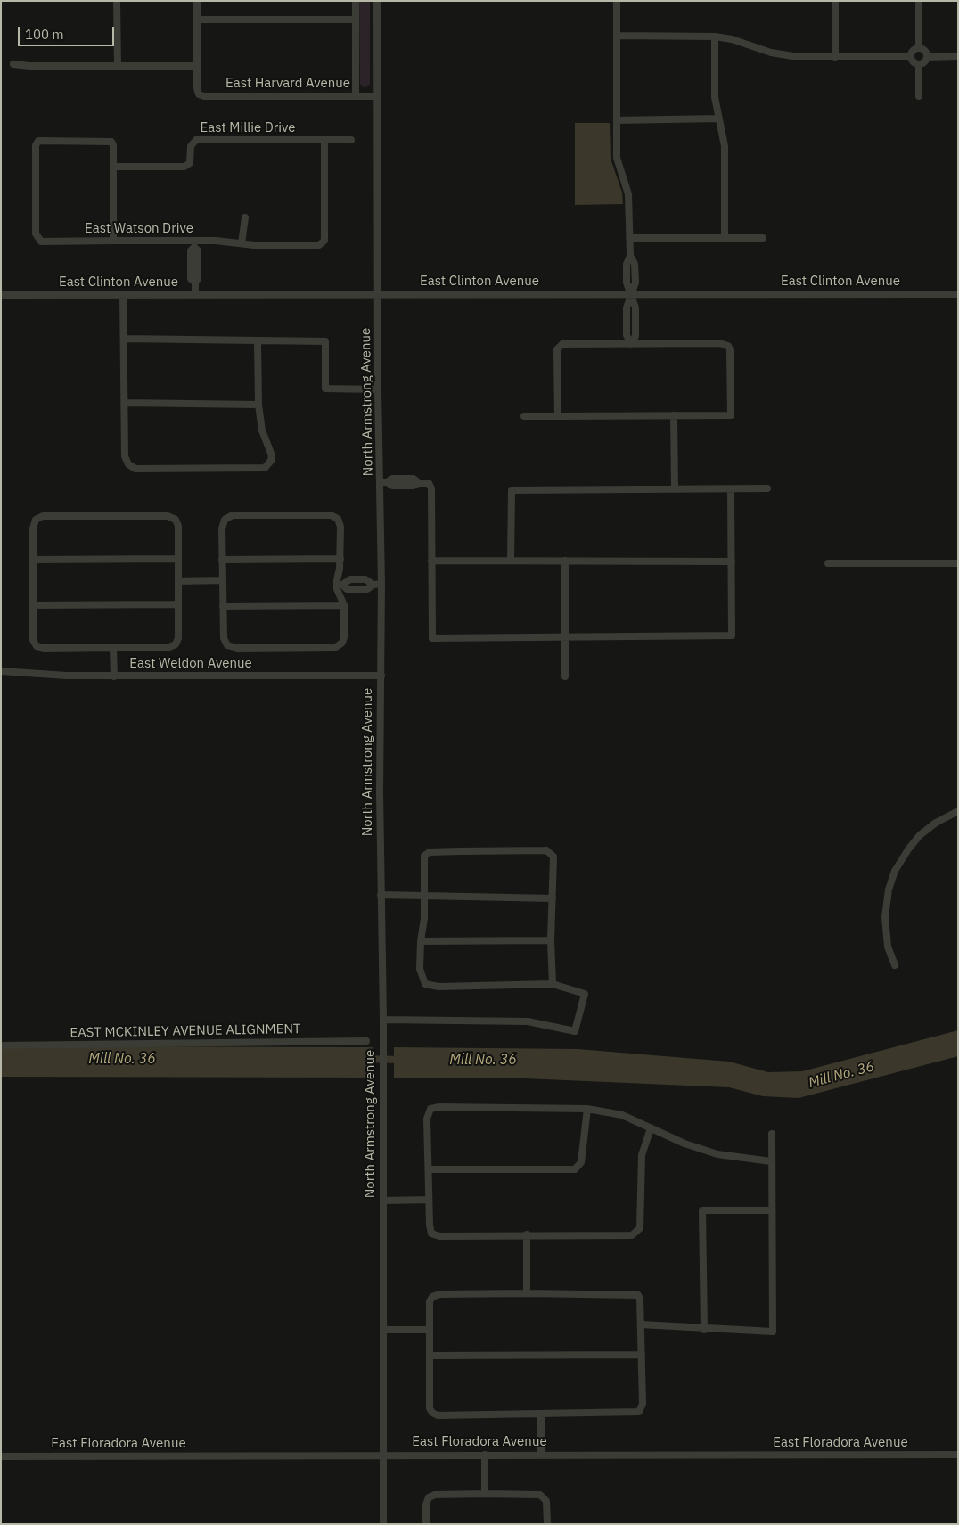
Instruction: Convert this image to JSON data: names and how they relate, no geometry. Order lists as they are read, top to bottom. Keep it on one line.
{"streets":{"street":["East Harvard Avenue","East Millie Drive","East Watson Drive","East Clinton Avenue","North Armstrong Avenue","East Weldon Avenue","EAST MCKINLEY AVENUE ALIGNMENT","East Floradora Avenue"]},"crossings":[["East Harvard Avenue","North Armstrong Avenue"],["East Millie Drive","East Watson Drive"],["East Clinton Avenue","North Armstrong Avenue"],["North Armstrong Avenue","East Weldon Avenue"],["North Armstrong Avenue","East Floradora Avenue"]],"water":["Mill No. 36"],"scale_bar":"100 m"}
